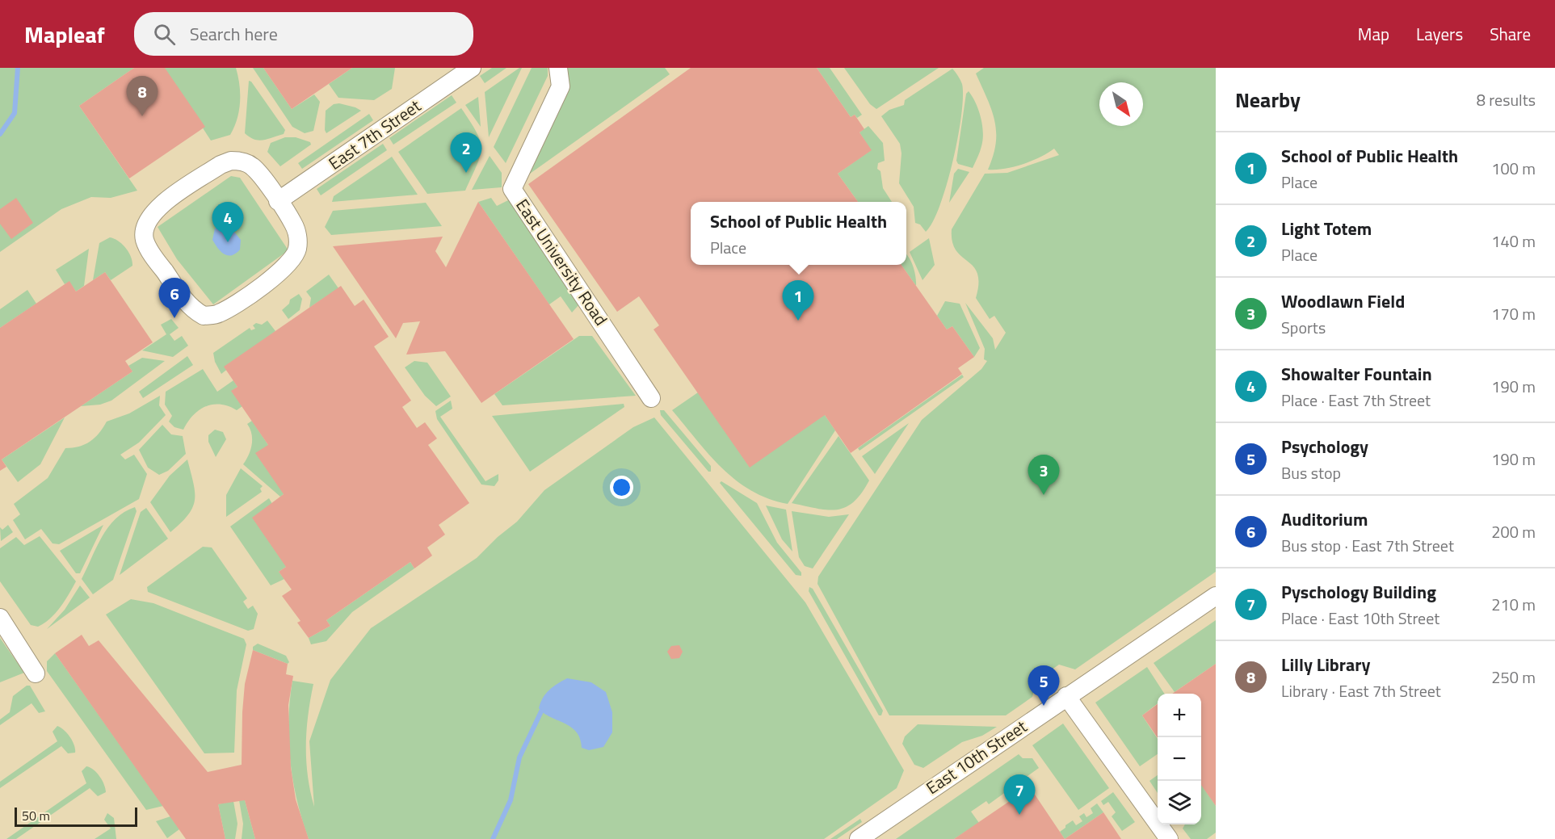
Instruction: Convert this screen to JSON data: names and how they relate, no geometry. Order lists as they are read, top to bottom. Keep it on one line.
{"streets":{"street":["East 7th Street","East University Road","East 10th Street"]},"scale_bar":"50 m","north":"bottom right","page":{"header":"Mapleaf","search":"Search here","nav":["Map","Layers","Share"],"heading":["Nearby","8 results"],"pins":["8","2","4","6","1","3","5","7"],"list":[{"mark":"1","name":"School of Public Health","note":"Place","value":"100 m"},{"mark":"2","name":"Light Totem","note":"Place","value":"140 m"},{"mark":"3","name":"Woodlawn Field","note":"Sports","value":"170 m"},{"mark":"4","name":"Showalter Fountain","note":"Place · East 7th Street","value":"190 m"},{"mark":"5","name":"Psychology","note":"Bus stop","value":"190 m"},{"mark":"6","name":"Auditorium","note":"Bus stop · East 7th Street","value":"200 m"},{"mark":"7","name":"Pyschology Building","note":"Place · East 10th Street","value":"210 m"},{"mark":"8","name":"Lilly Library","note":"Library · East 7th Street","value":"250 m"}],"popup":["School of Public Health","Place"],"map_buttons":["+","−"],"scale":"50 m"}}
